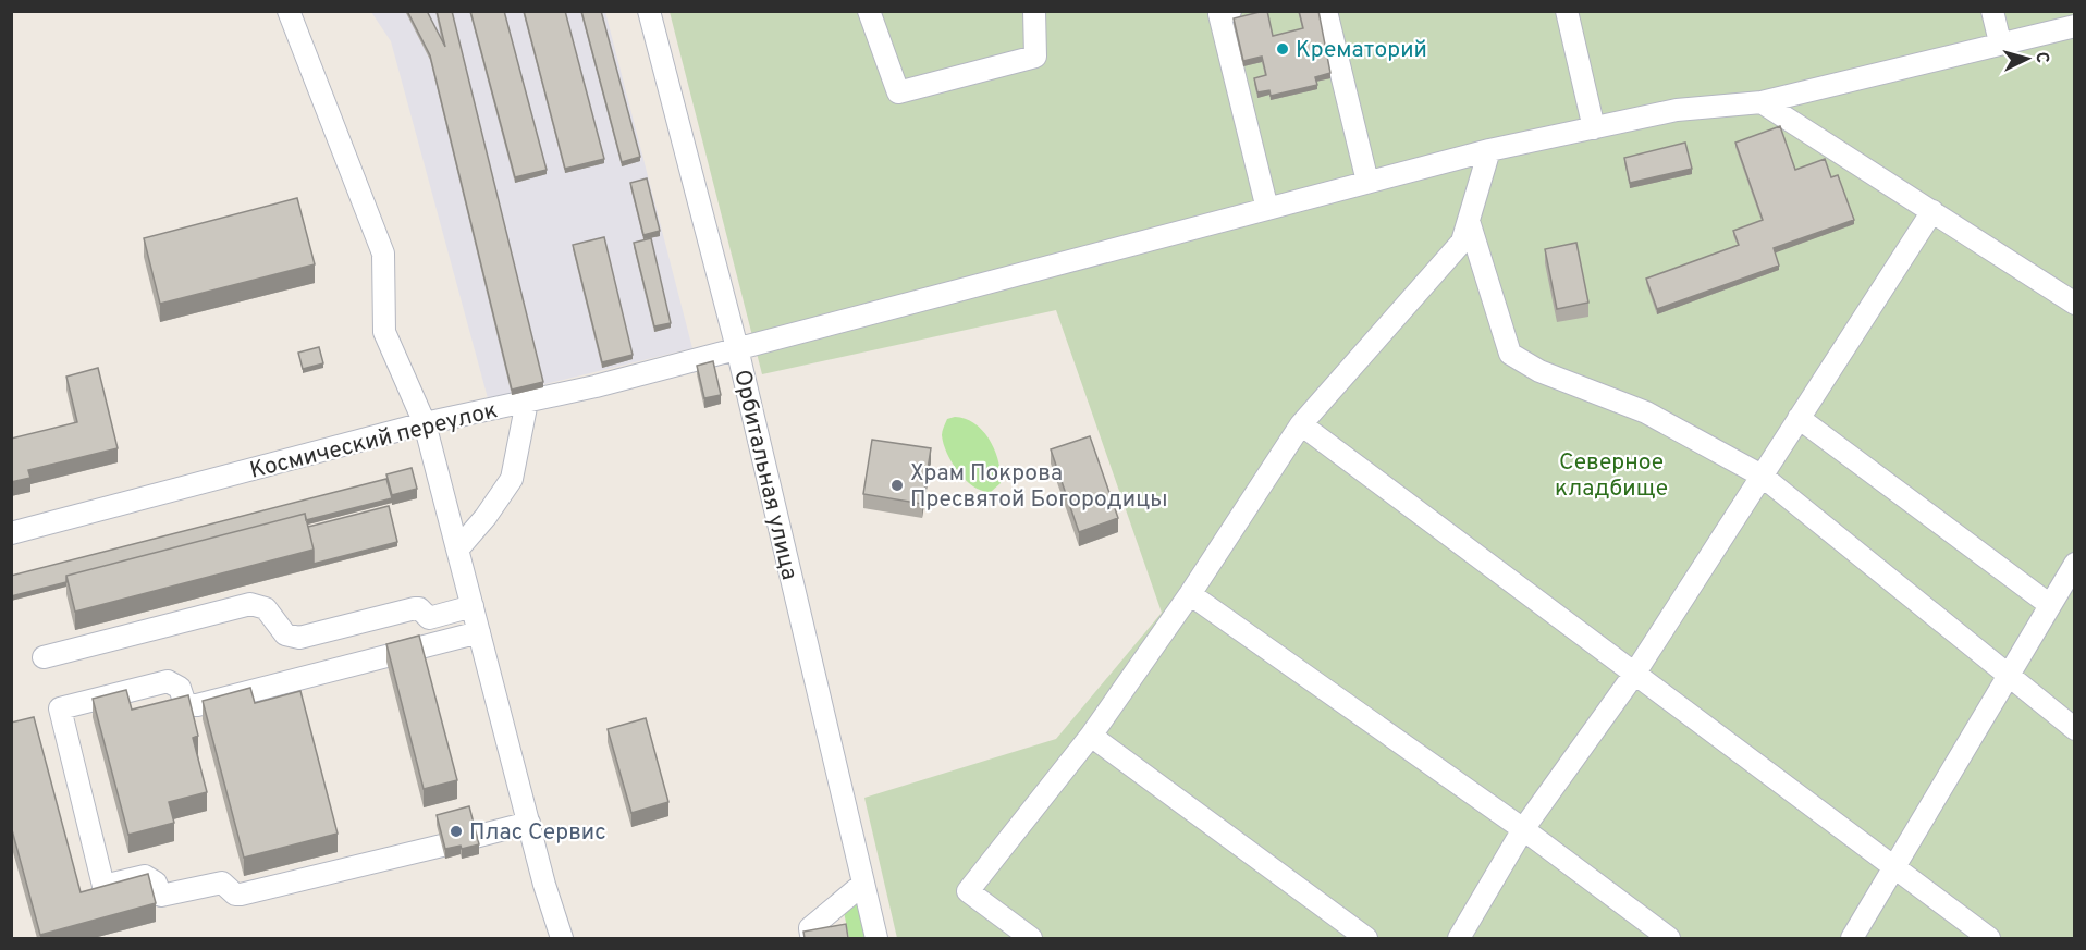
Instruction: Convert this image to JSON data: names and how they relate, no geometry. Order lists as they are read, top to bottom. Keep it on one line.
{"streets":{"street":["Космический переулок","Орбитальная улица"]},"crossings":[["Космический переулок","Орбитальная улица"]],"parks":["Северное кладбище"],"places":["Крематорий","Храм Покрова Пресвятой Богородицы","Плас Сервис"],"north":"right"}
